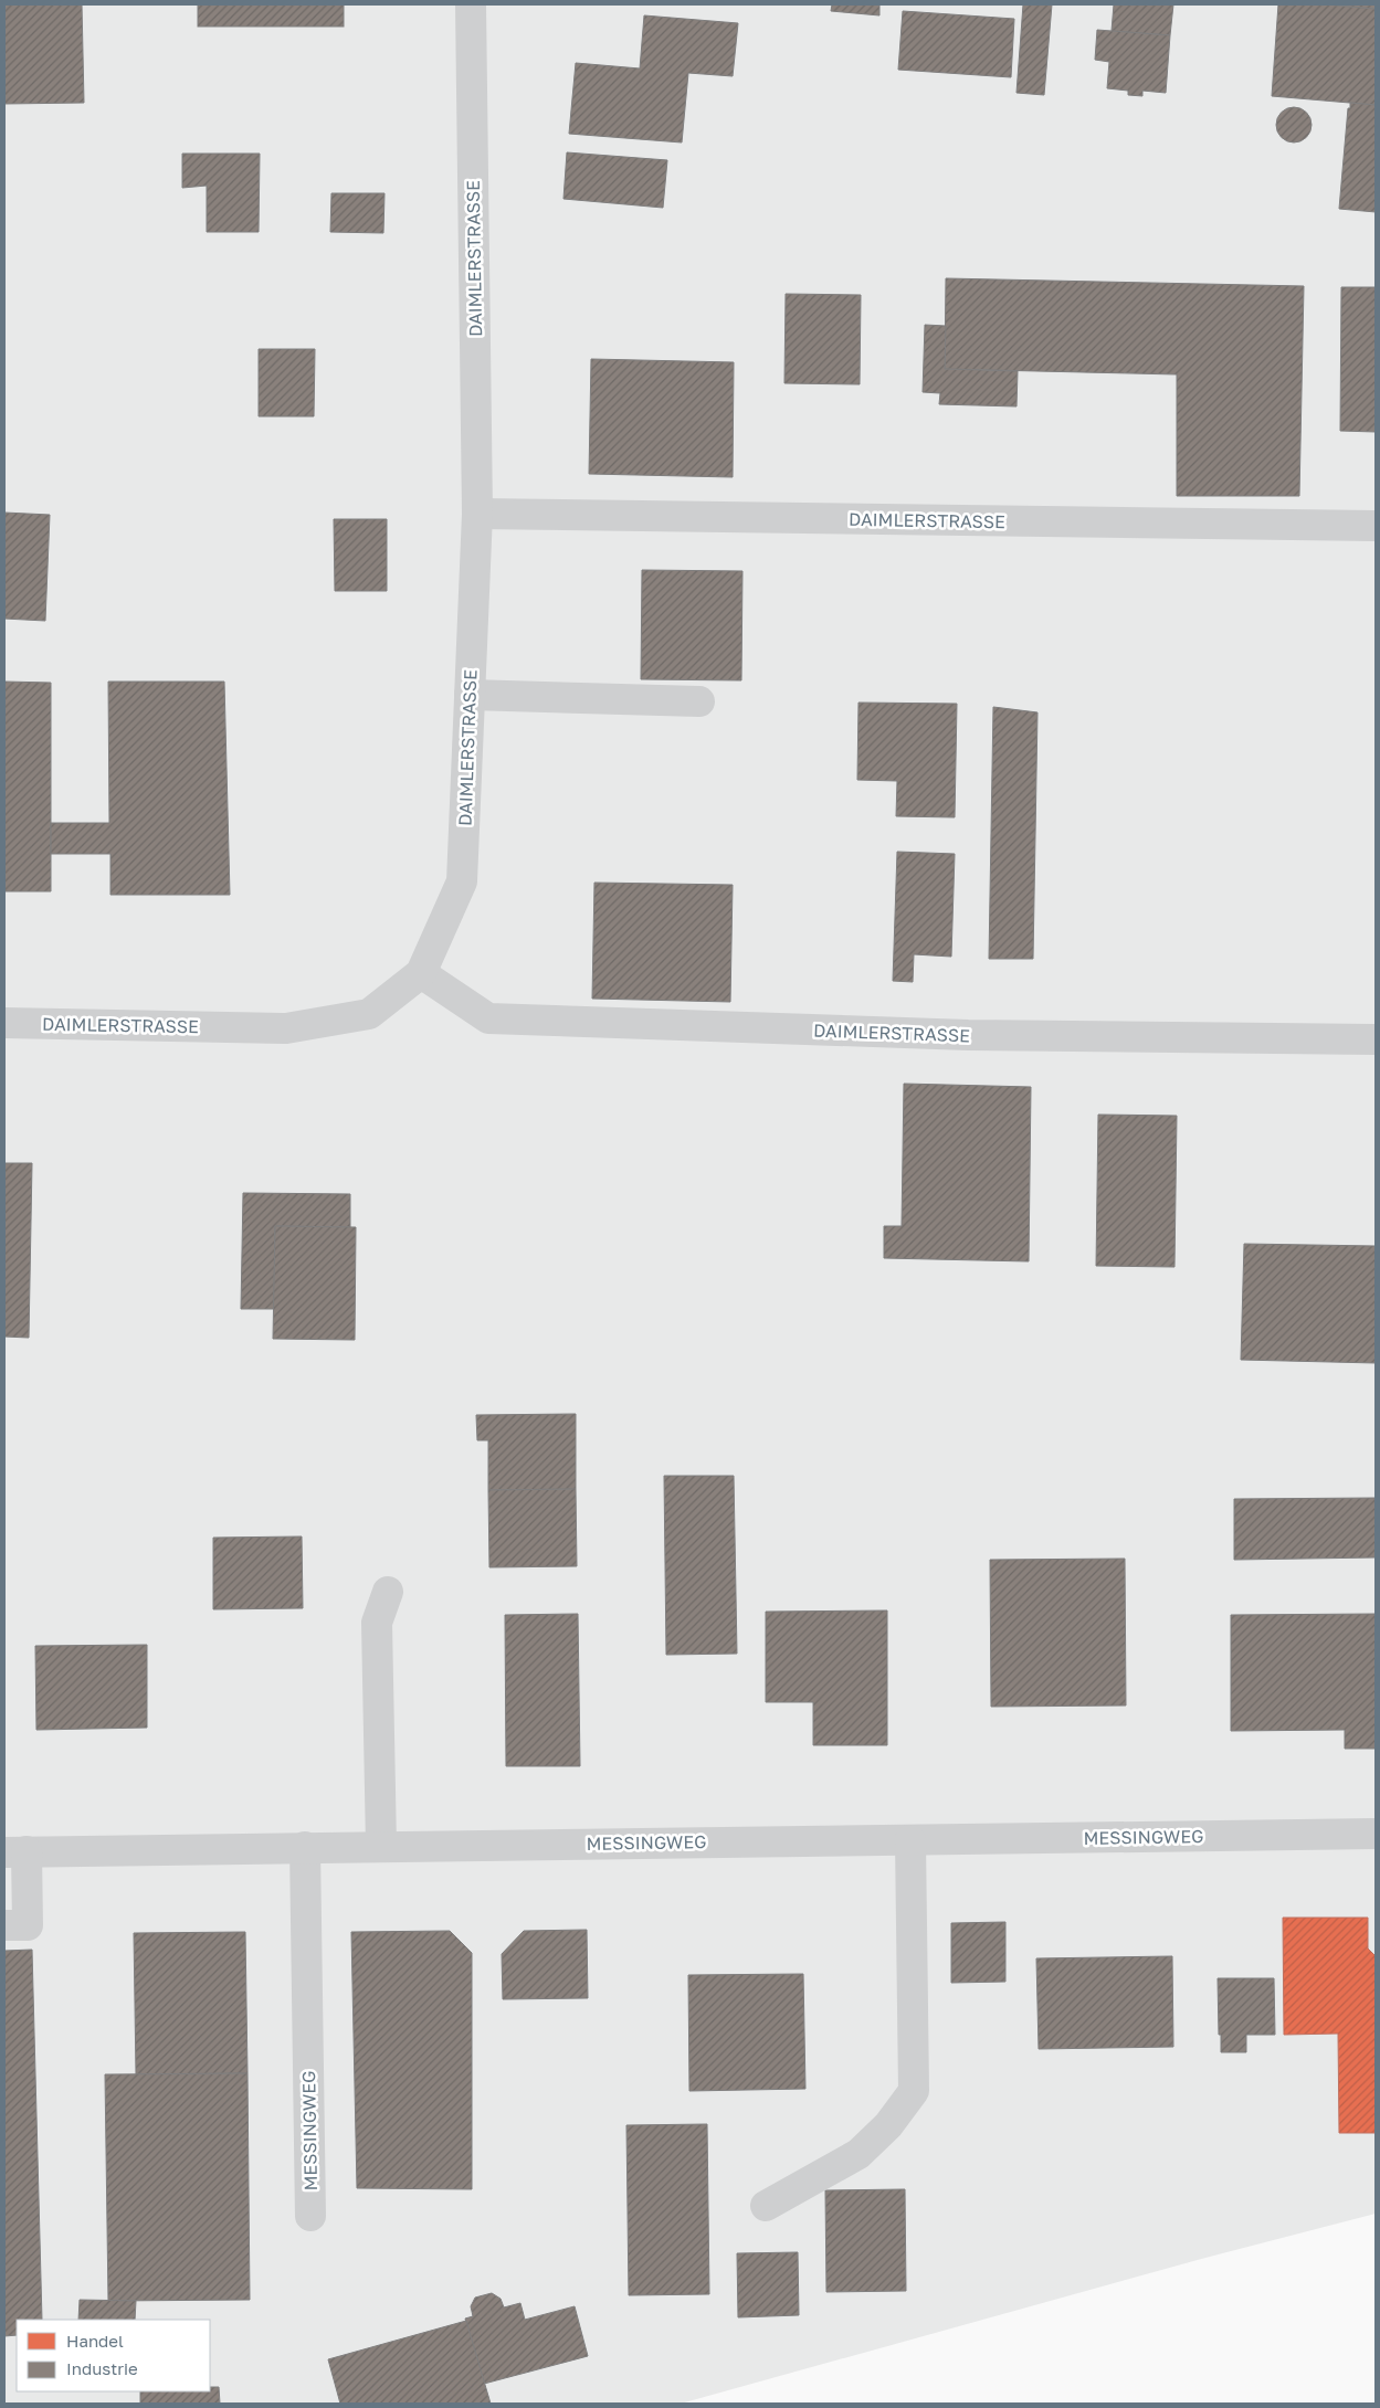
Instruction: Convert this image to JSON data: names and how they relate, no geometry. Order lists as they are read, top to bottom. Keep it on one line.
{"streets":{"street":["DAIMLERSTRASSE","MESSINGWEG"]},"legend":["Handel","Industrie"]}
